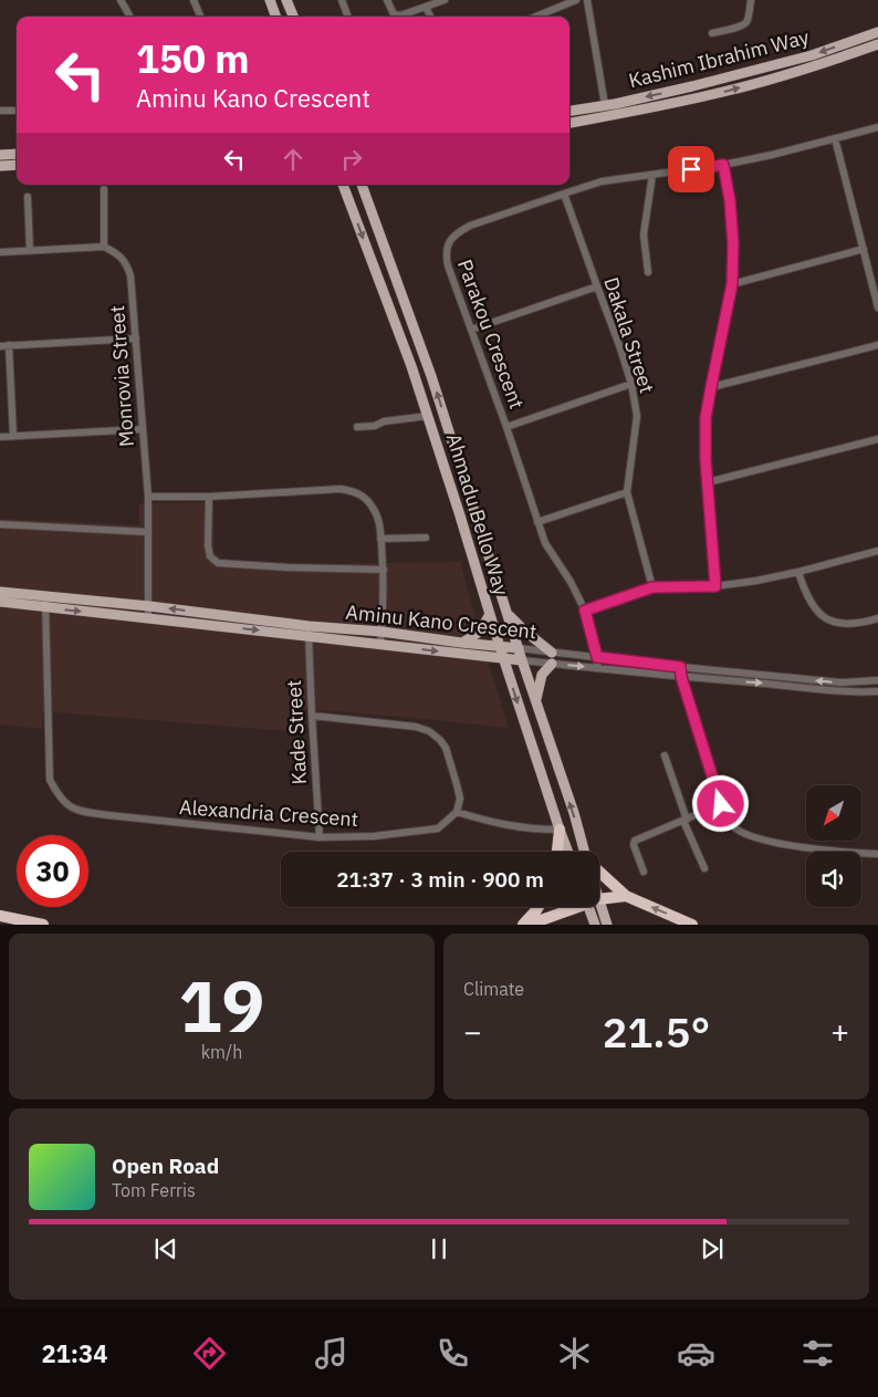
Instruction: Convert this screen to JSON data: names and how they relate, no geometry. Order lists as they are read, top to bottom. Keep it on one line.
{"streets":{"main road":["Kashim Ibrahim Way","Ahmadu Bello Way","Aminu Kano Crescent"],"street":["Parakou Crescent","Dakala Street","Monrovia Street","Kade Street","Alexandria Crescent"]},"crossings":[["Parakou Crescent","Dakala Street"],["Parakou Crescent","Aminu Kano Crescent"],["Monrovia Street","Aminu Kano Crescent"],["Ahmadu Bello Way","Aminu Kano Crescent"],["Aminu Kano Crescent","Kade Street"],["Aminu Kano Crescent","Alexandria Crescent"],["Kade Street","Alexandria Crescent"]],"north":"bottom left","page":{"turn":["150 m","Aminu Kano Crescent"],"limit":"30","trip":"21:37 · 3 min · 900 m","tile":[["19","km/h"],"Climate"],"heat":["−","21.5°","+"],"song":["Open Road","Tom Ferris"],"tabs":"21:34"}}
